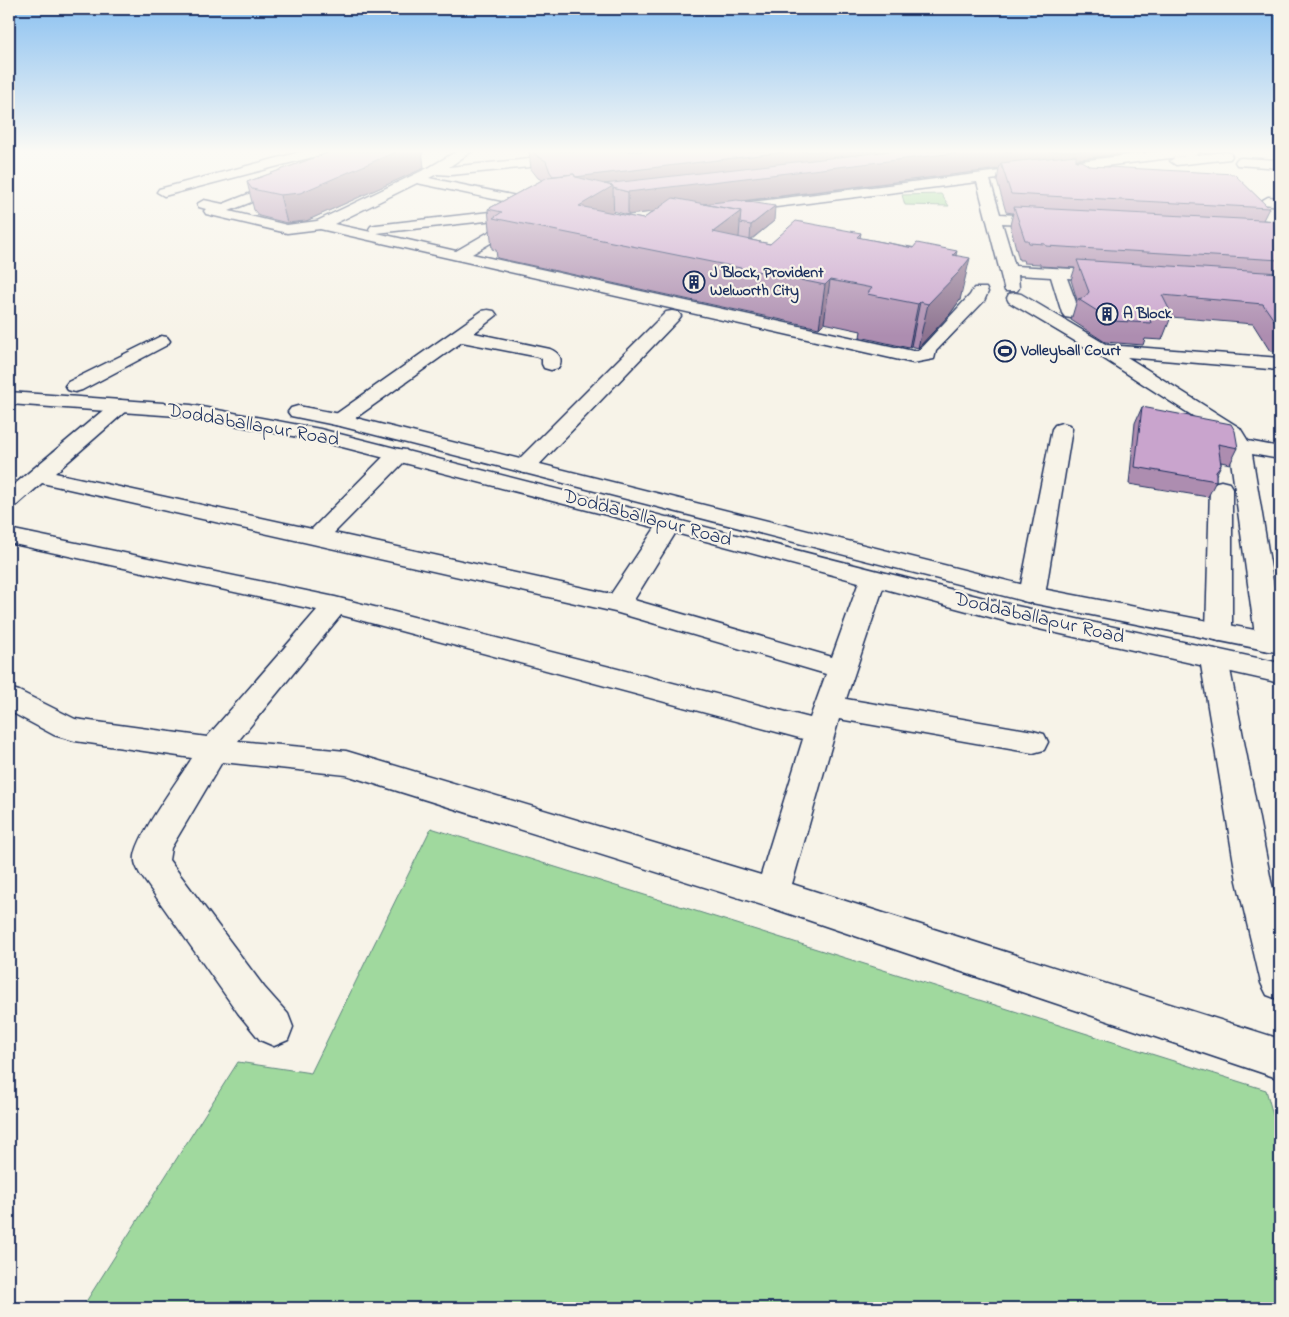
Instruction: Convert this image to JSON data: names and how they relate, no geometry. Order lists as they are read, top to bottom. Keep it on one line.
{"streets":{"street":["Doddaballapur Road"]},"places":{"building":["J Block, Provident Welworth City","A Block"],"sports":["Volleyball Court"]}}
